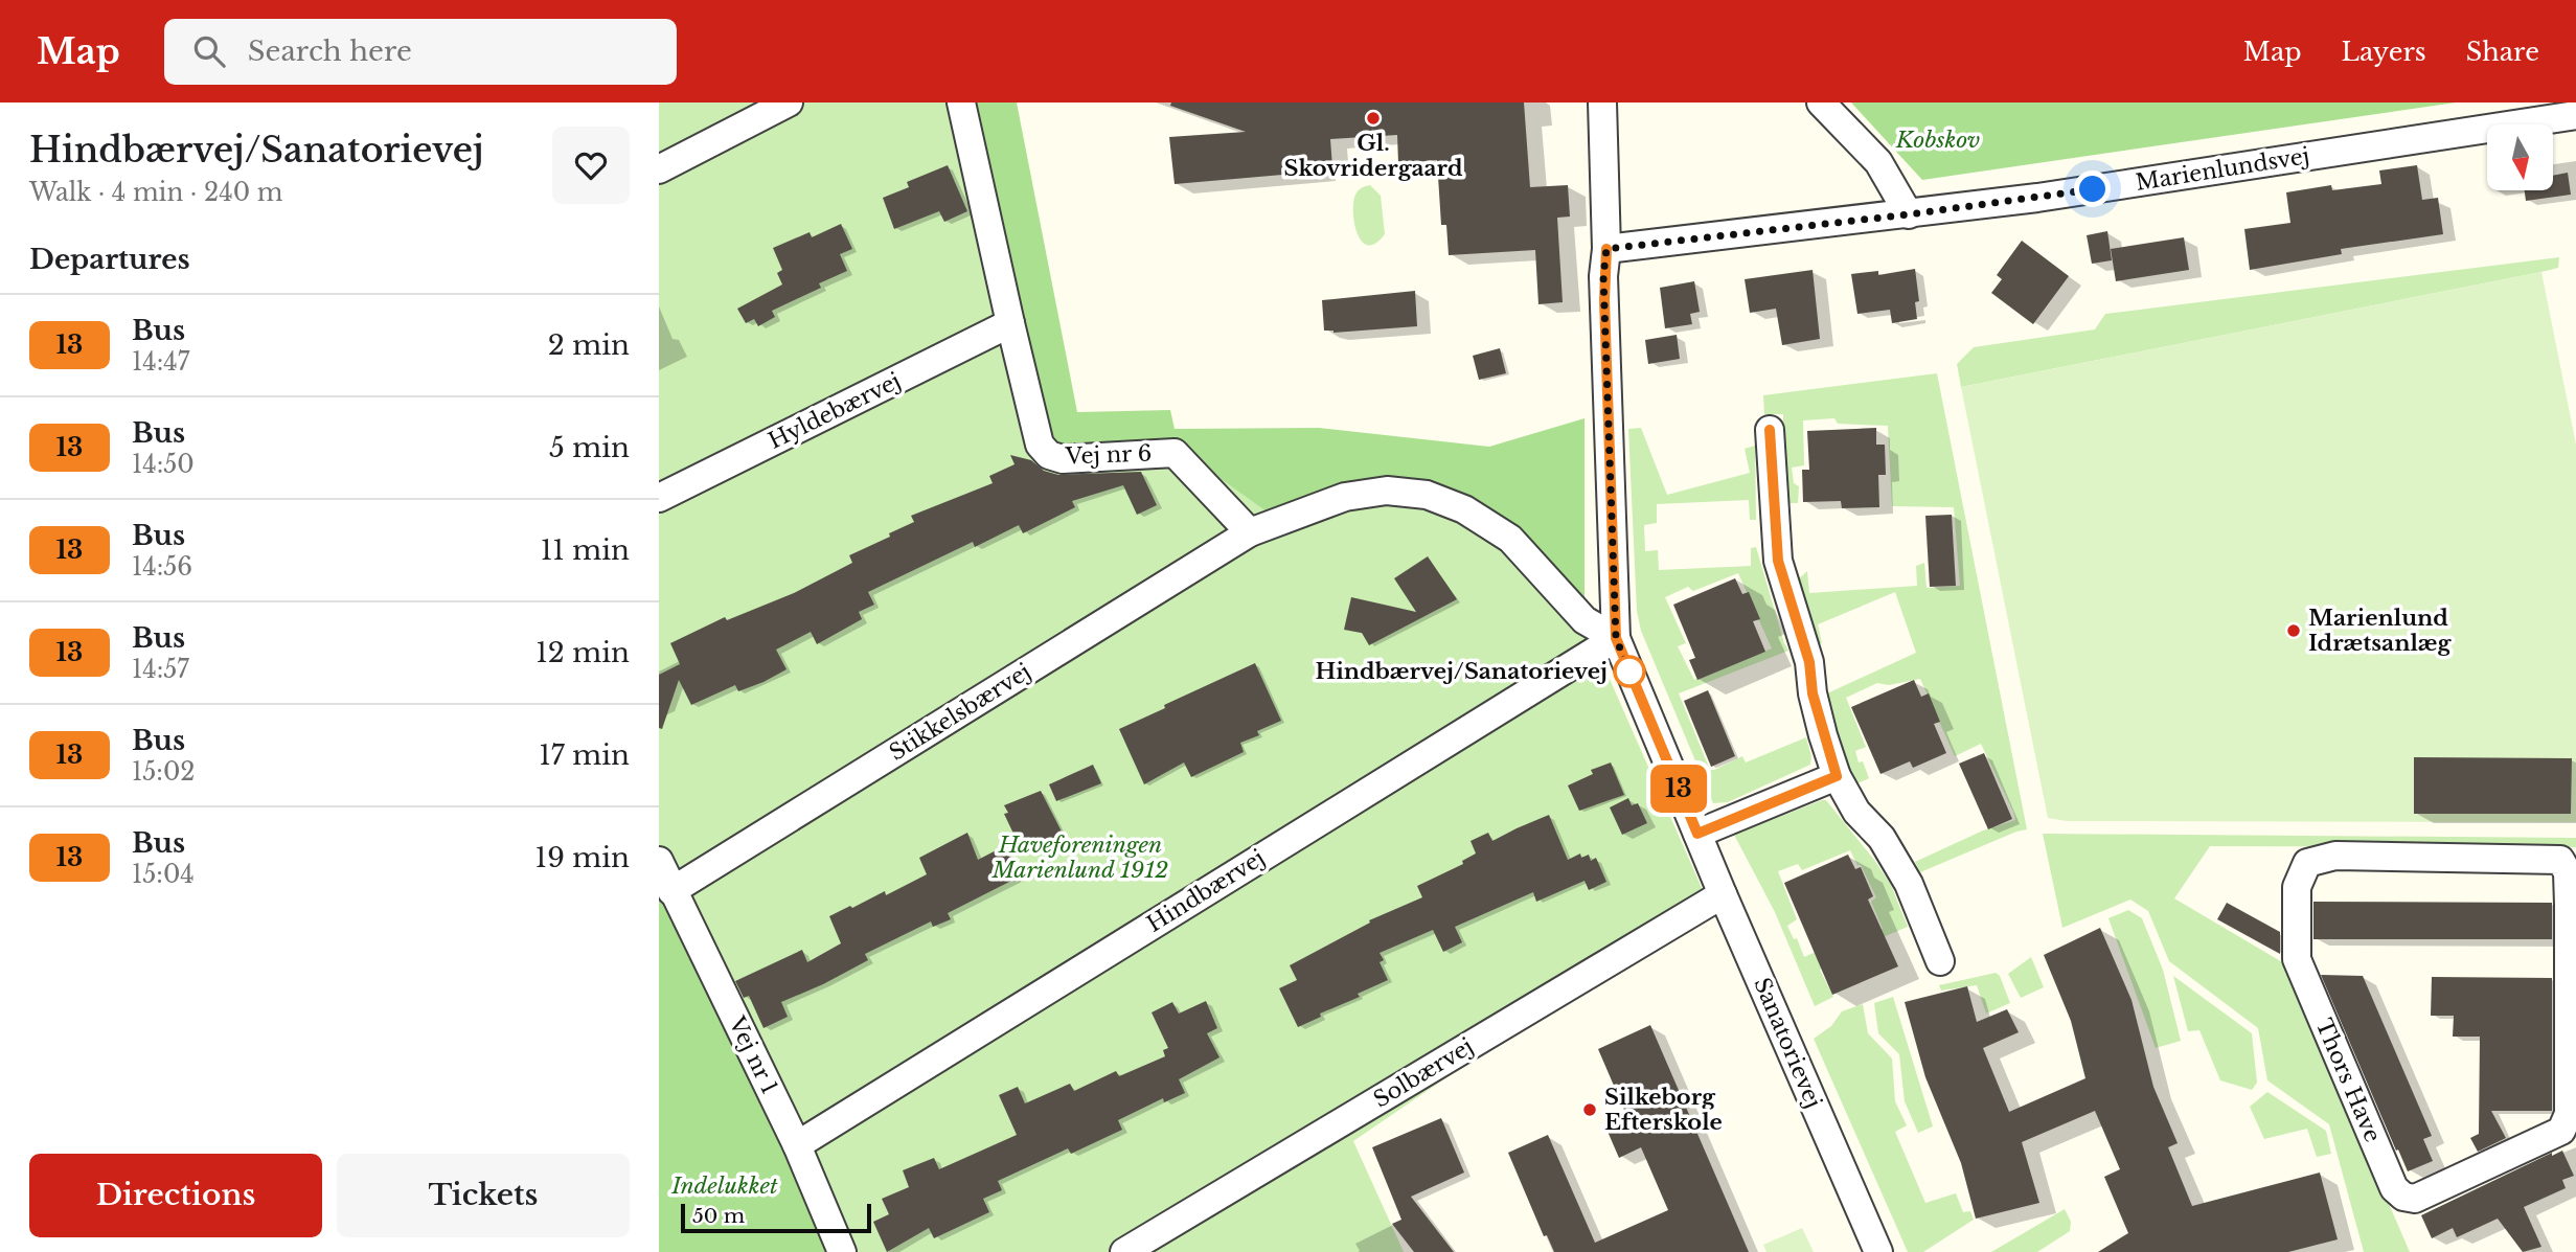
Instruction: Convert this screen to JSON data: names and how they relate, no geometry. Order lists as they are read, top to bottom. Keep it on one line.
{"streets":{"street":["Marienlundsvej","Hyldebærvej","Vej nr 6","Stikkelsbærvej","Hindbærvej","Sanatorievej","Vej nr 1","Solbærvej","Thors Have"]},"crossings":[["Marienlundsvej","Sanatorievej"],["Hyldebærvej","Vej nr 6"],["Vej nr 6","Stikkelsbærvej"],["Stikkelsbærvej","Vej nr 1"],["Hindbærvej","Sanatorievej"],["Hindbærvej","Vej nr 1"],["Sanatorievej","Solbærvej"]],"parks":["Kobskov","Haveforeningen Marienlund 1912","Indelukket"],"places":["Gl. Skovridergaard","Marienlund Idrætsanlæg","Hindbærvej/Sanatorievej","Silkeborg Efterskole"],"lines":["bus line 13"],"scale_bar":"50 m","north":"bottom","page":{"header":"Map","search":"Search here","nav":["Map","Layers","Share"],"heading":[["Hindbærvej/Sanatorievej","Walk · 4 min · 240 m"],"Departures"],"on_map":"13","list":[{"mark":"13","name":"Bus","note":"14:47","value":"2 min"},{"mark":"13","name":"Bus","note":"14:50","value":"5 min"},{"mark":"13","name":"Bus","note":"14:56","value":"11 min"},{"mark":"13","name":"Bus","note":"14:57","value":"12 min"},{"mark":"13","name":"Bus","note":"15:02","value":"17 min"},{"mark":"13","name":"Bus","note":"15:04","value":"19 min"}],"buttons":["Directions","Tickets"],"scale":"50 m"}}
